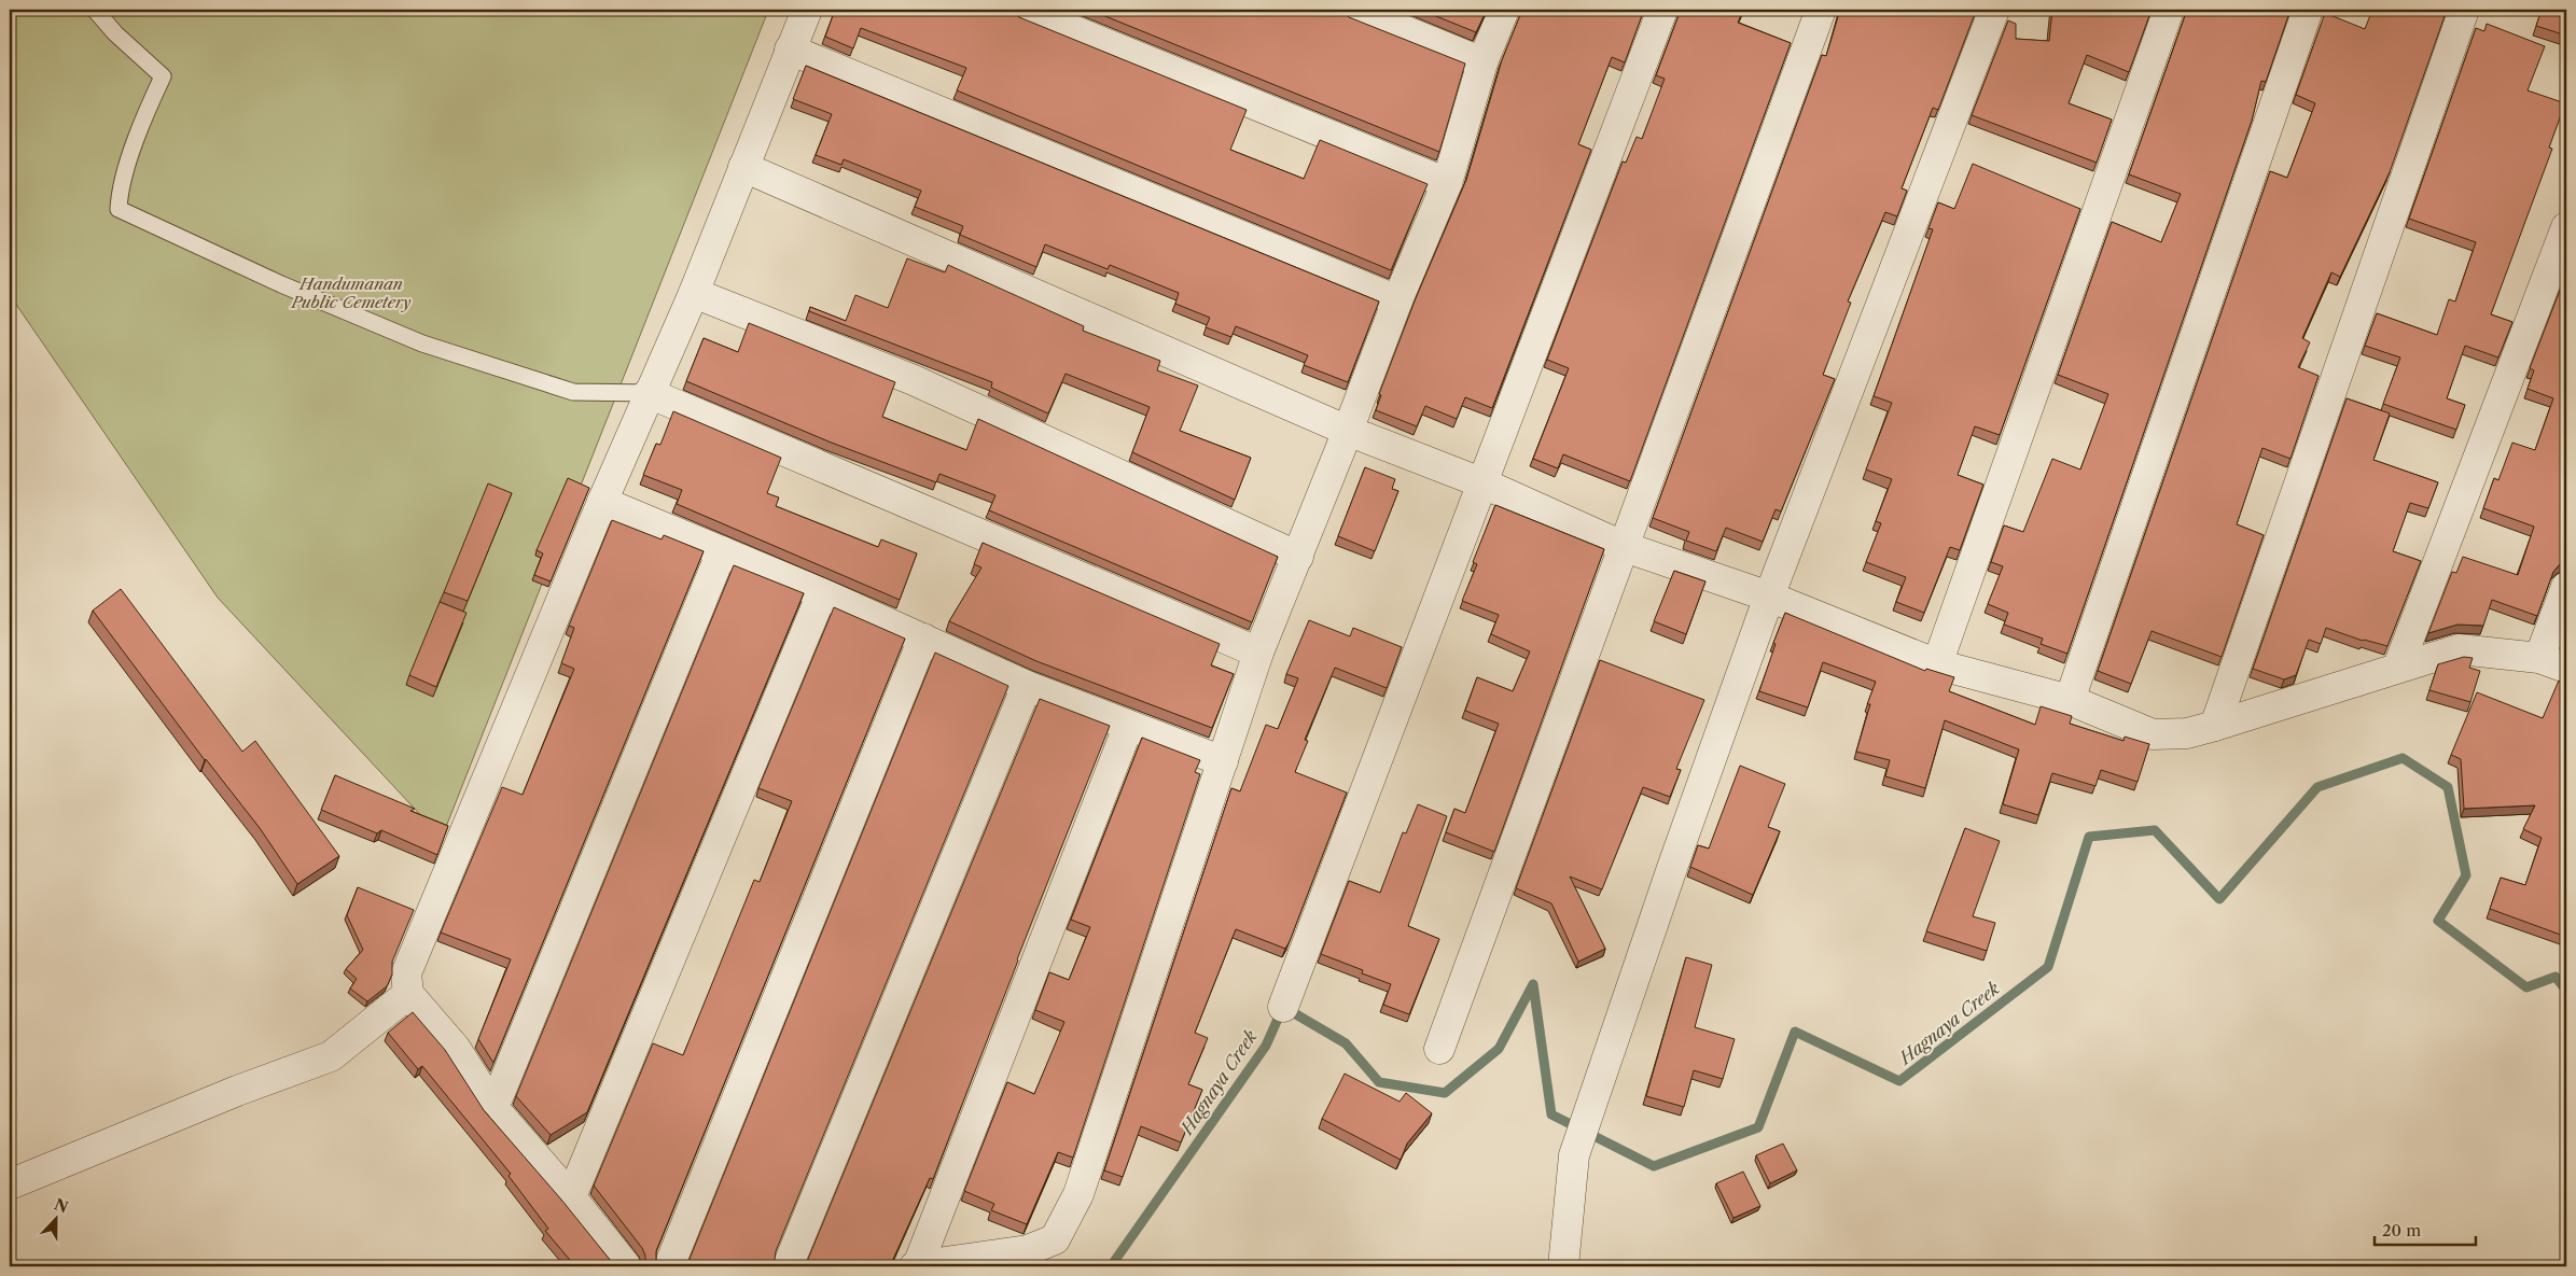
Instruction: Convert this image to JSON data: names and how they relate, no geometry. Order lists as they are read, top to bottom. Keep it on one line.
{"water":["Hagnaya Creek"],"parks":["Handumanan Public Cemetery"],"scale_bar":"20 m","north":"top"}
